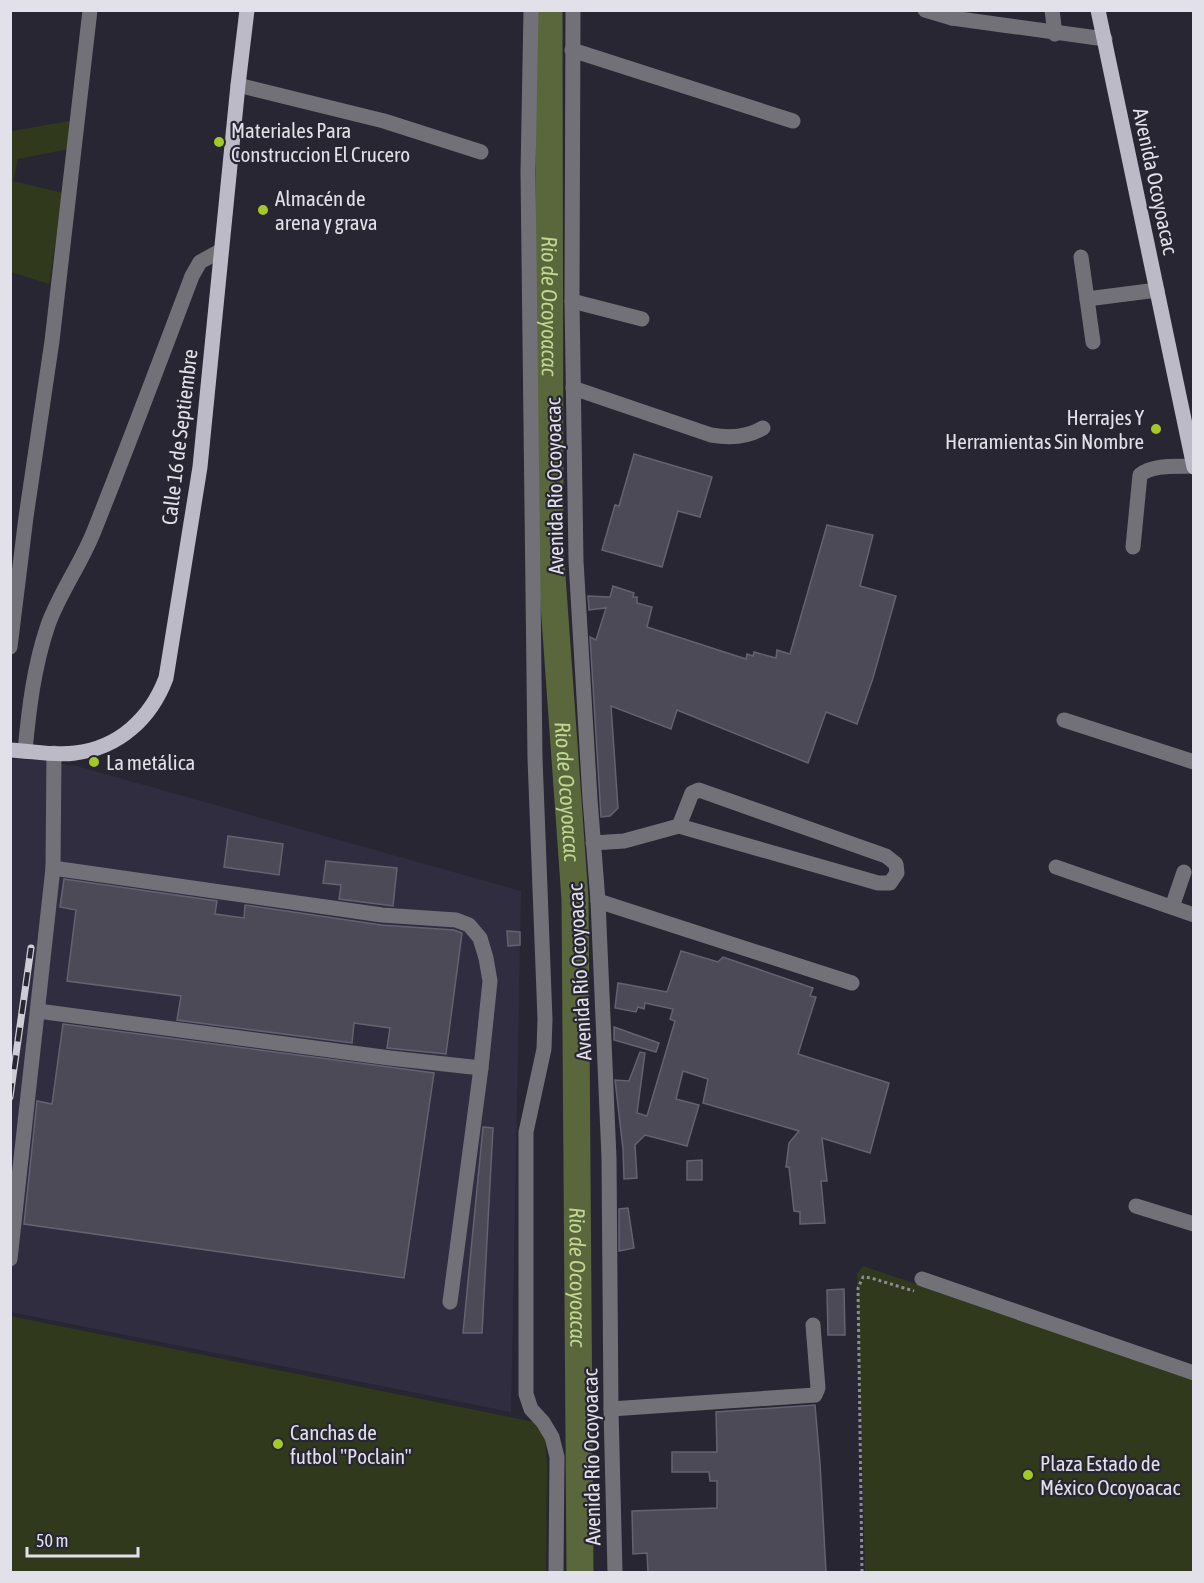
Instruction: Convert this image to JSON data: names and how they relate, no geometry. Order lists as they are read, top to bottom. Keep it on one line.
{"streets":{"main road":["Avenida Ocoyoacac","Calle 16 de Septiembre"],"street":["Avenida Río Ocoyoacac"]},"water":["Rio de Ocoyoacac"],"places":["Materiales Para Construccion El Crucero","Almacén de arena y grava","Herrajes Y Herramientas Sin Nombre","La metálica","Canchas de futbol \"Poclain\"","Plaza Estado de México Ocoyoacac"],"scale_bar":"50 m"}
